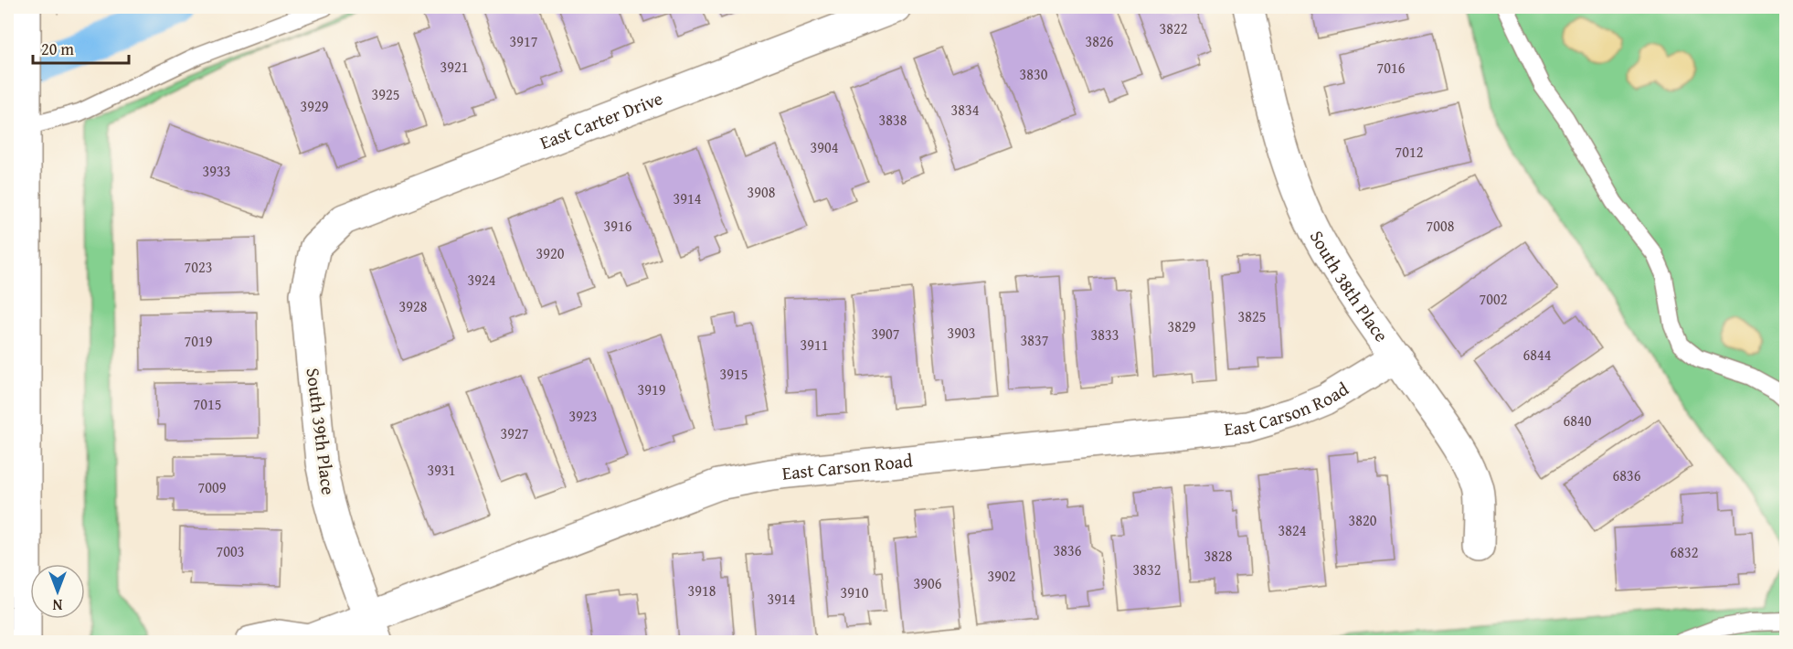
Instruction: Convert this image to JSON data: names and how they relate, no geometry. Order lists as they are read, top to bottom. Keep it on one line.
{"streets":{"street":["East Carter Drive","South 38th Place","East Carson Road","South 39th Place"]},"crossings":[["East Carter Drive","South 39th Place"],["South 38th Place","East Carson Road"],["East Carson Road","South 39th Place"]],"house_numbers":["3822","3917","3826","3921","7016","3830","3925","3929","3834","3838","3904","7012","3933","3908","3914","3916","7008","3920","7023","3924","7002","3928","3825","3829","3903","3907","3833","3837","7019","3911","6844","3915","3919","7015","3923","6840","3927","3931","6836","7009","3820","3824","3836","7003","6832","3828","3832","3902","3906","3918","3910","3914"],"scale_bar":"20 m","north":"bottom"}
